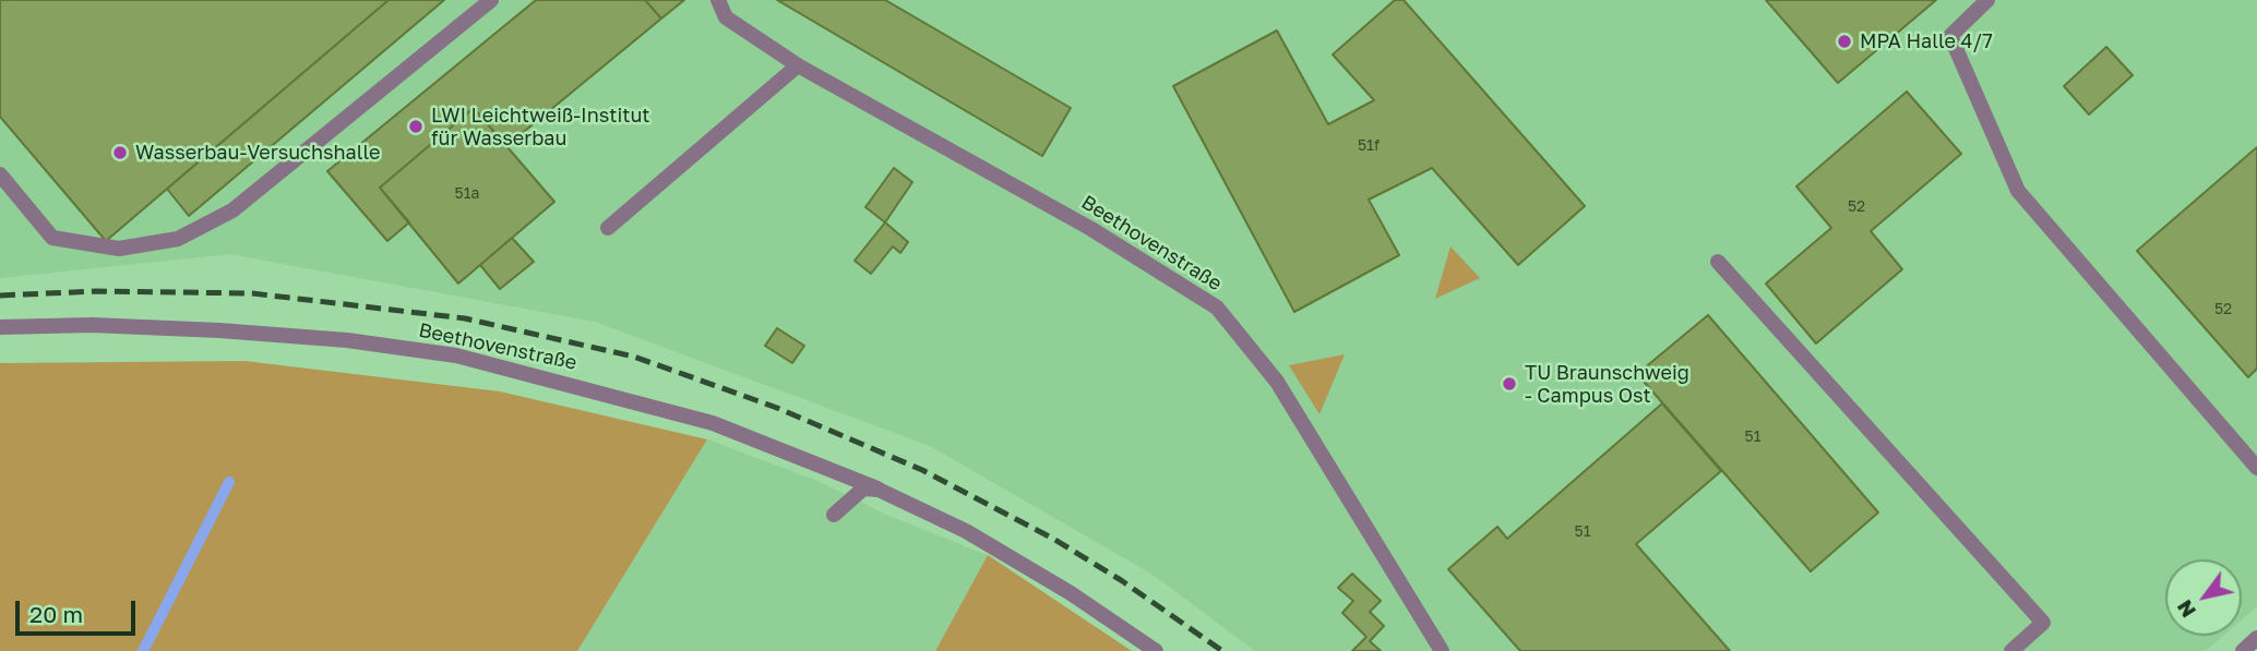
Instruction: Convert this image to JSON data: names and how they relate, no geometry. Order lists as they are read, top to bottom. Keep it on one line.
{"streets":{"street":["Beethovenstraße"]},"places":["MPA Halle 4/7","LWI Leichtweiß-Institut für Wasserbau","Wasserbau-Versuchshalle","TU Braunschweig - Campus Ost"],"house_numbers":["51f","51a","52","52","51","51"],"scale_bar":"20 m","north":"bottom left"}
